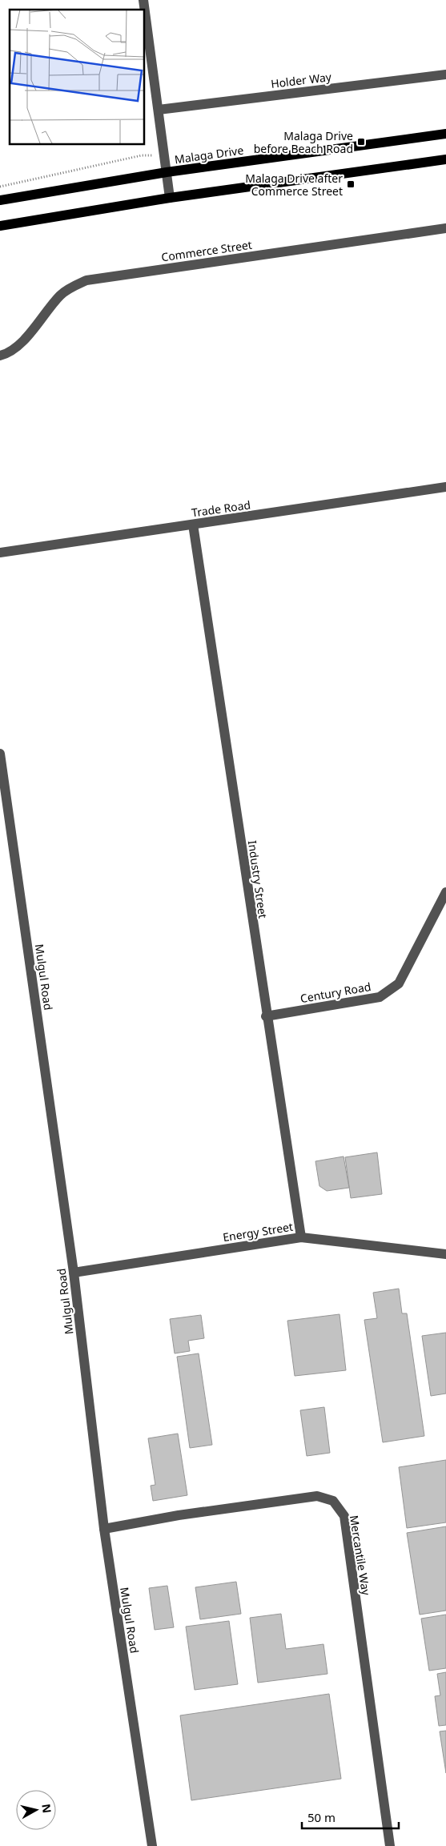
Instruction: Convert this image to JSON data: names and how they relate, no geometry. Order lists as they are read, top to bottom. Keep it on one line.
{"streets":{"main road":["Malaga Drive"],"street":["Holder Way","Commerce Street","Trade Road","Industry Street","Mulgul Road","Century Road","Energy Street","Mercantile Way"]},"crossings":[["Trade Road","Industry Street"],["Industry Street","Century Road"],["Industry Street","Energy Street"],["Mulgul Road","Energy Street"],["Mulgul Road","Mercantile Way"]],"places":{"transit":["Malaga Drive before Beach Road","Malaga Drive after Commerce Street"]},"scale_bar":"50 m","north":"right"}
